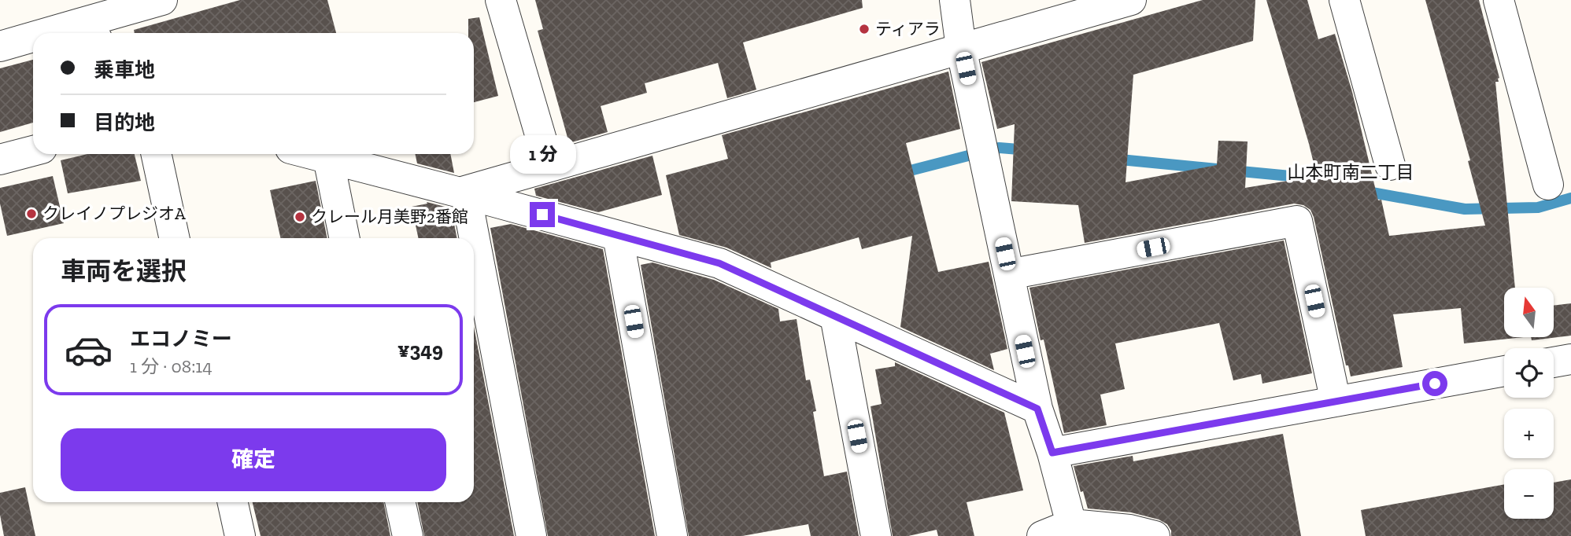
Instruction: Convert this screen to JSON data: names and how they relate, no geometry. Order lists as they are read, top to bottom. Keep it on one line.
{"districts":["山本町南二丁目"],"places":["ティアラ","クレイノプレジオA","クレール月美野2番館"],"north":"top","page":{"banner":["乗車地","目的地"],"bubble":"1 分","heading":"車両を選択","map_buttons":["+","−"],"list":[{"name":"エコノミー","note":"1 分 · 08:14","value":"¥349"}],"buttons":"確定"}}
